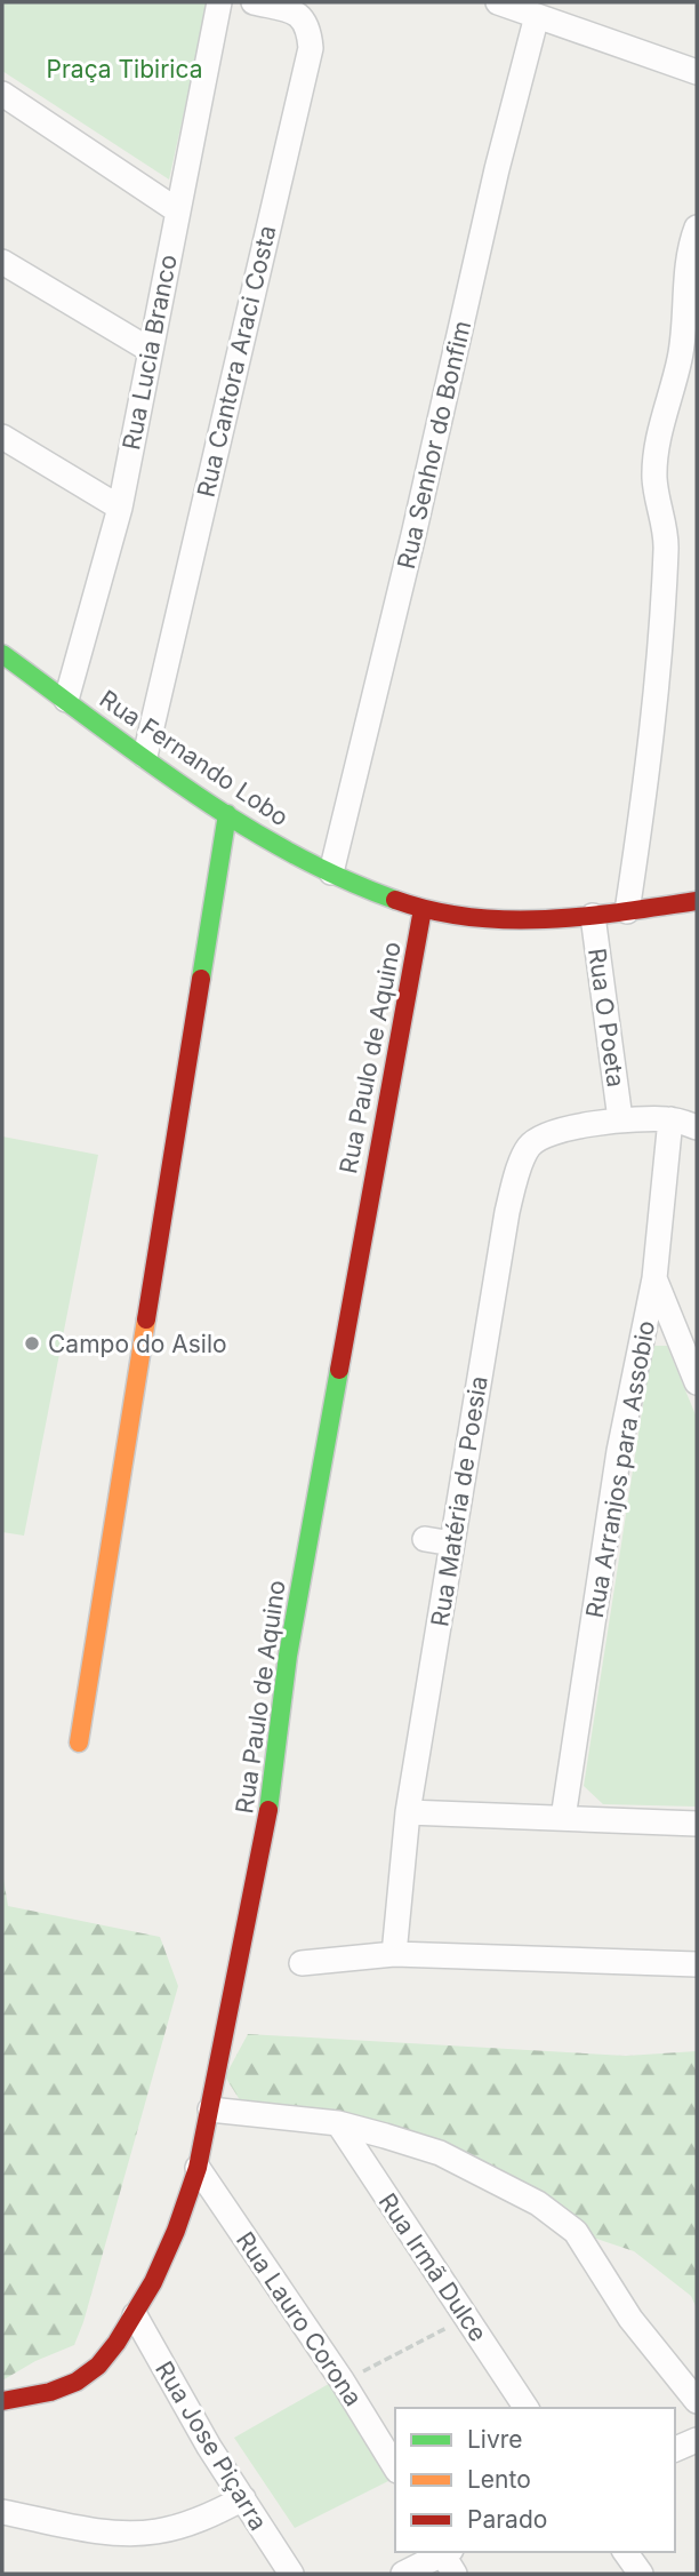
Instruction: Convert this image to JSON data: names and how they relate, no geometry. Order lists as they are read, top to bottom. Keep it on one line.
{"streets":{"street":["Rua Lucia Branco","Rua Cantora Araci Costa","Rua Senhor do Bonfim","Rua Fernando Lobo","Rua O Poeta","Rua Paulo de Aquino","Rua Arranjos para Assobio","Rua Matéria de Poesia","Rua Irmã Dulce","Rua Lauro Corona","Rua Jose Piçarra"]},"crossings":[["Rua Lucia Branco","Rua Fernando Lobo"],["Rua Cantora Araci Costa","Rua Fernando Lobo"],["Rua Senhor do Bonfim","Rua Fernando Lobo"],["Rua Fernando Lobo","Rua O Poeta"],["Rua Fernando Lobo","Rua Paulo de Aquino"],["Rua O Poeta","Rua Matéria de Poesia"],["Rua Paulo de Aquino","Rua Lauro Corona"],["Rua Paulo de Aquino","Rua Jose Piçarra"],["Rua Arranjos para Assobio","Rua Matéria de Poesia"]],"parks":["Praça Tibirica"],"places":["Campo do Asilo"],"legend":["Livre","Lento","Parado"]}
